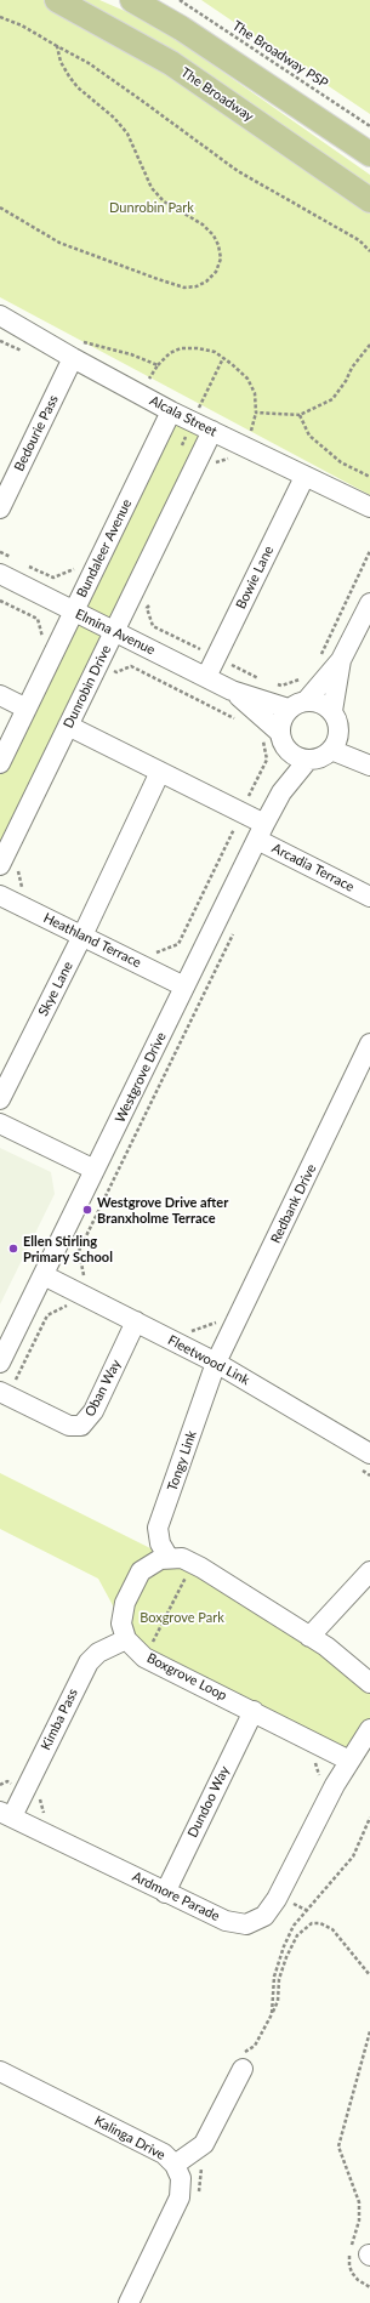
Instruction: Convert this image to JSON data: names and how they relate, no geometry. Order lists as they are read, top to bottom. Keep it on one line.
{"streets":{"main road":["The Broadway"],"street":["Alcala Street","Bedourie Pass","Bundaleer Avenue","Bowie Lane","Elmina Avenue","Dunrobin Drive","Arcadia Terrace","Heathland Terrace","Skye Lane","Westgrove Drive","Redbank Drive","Fleetwood Link","Oban Way","Tongy Link","Boxgrove Loop","Kimba Pass","Dundoo Way","Ardmore Parade","Kalinga Drive"],"path":["The Broadway PSP"]},"crossings":[["Alcala Street","Bedourie Pass"],["Alcala Street","Bundaleer Avenue"],["Alcala Street","Bowie Lane"],["Alcala Street","Dunrobin Drive"],["Bundaleer Avenue","Elmina Avenue"],["Bowie Lane","Elmina Avenue"],["Elmina Avenue","Dunrobin Drive"],["Elmina Avenue","Westgrove Drive"],["Arcadia Terrace","Westgrove Drive"],["Heathland Terrace","Skye Lane"],["Heathland Terrace","Westgrove Drive"],["Westgrove Drive","Fleetwood Link"],["Redbank Drive","Fleetwood Link"],["Redbank Drive","Tongy Link"],["Fleetwood Link","Oban Way"],["Fleetwood Link","Tongy Link"],["Boxgrove Loop","Kimba Pass"],["Boxgrove Loop","Dundoo Way"],["Boxgrove Loop","Ardmore Parade"],["Kimba Pass","Ardmore Parade"],["Dundoo Way","Ardmore Parade"]],"parks":["Dunrobin Park","Boxgrove Park"],"places":["Westgrove Drive after Branxholme Terrace","Ellen Stirling Primary School"]}
